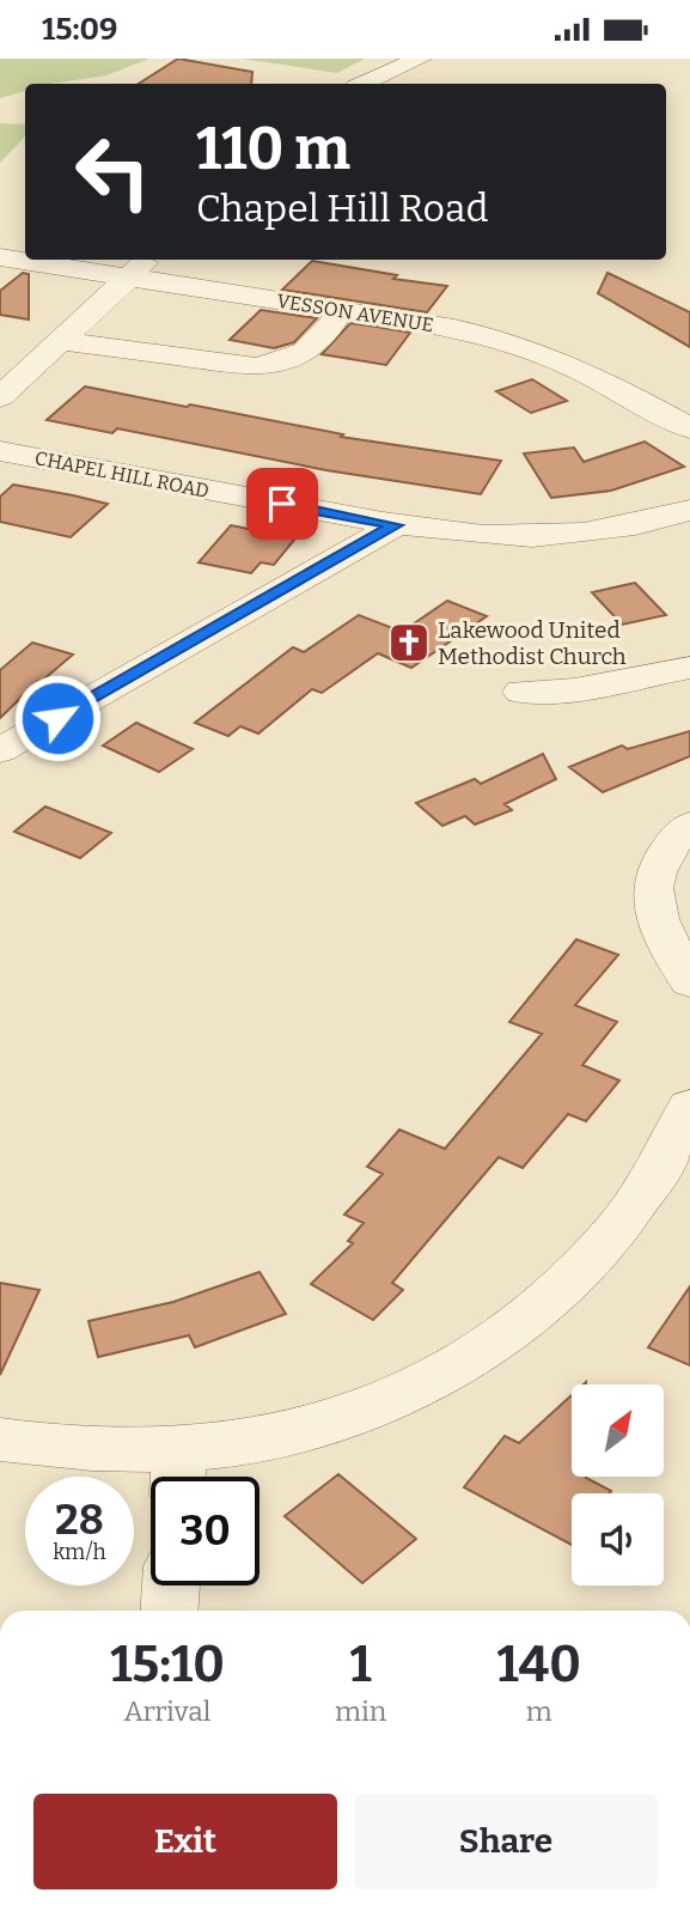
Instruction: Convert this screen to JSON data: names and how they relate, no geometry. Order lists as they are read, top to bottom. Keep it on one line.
{"streets":{"street":["VESSON AVENUE","CHAPEL HILL ROAD"]},"places":{"church":["Lakewood United Methodist Church"]},"north":"top right","page":{"status":"15:09","turn":["110 m","Chapel Hill Road"],"speed":"28 km/h","limit":"30","eta":["15:10","Arrival","1","min","140","m"],"buttons":["Exit","Share"]}}
